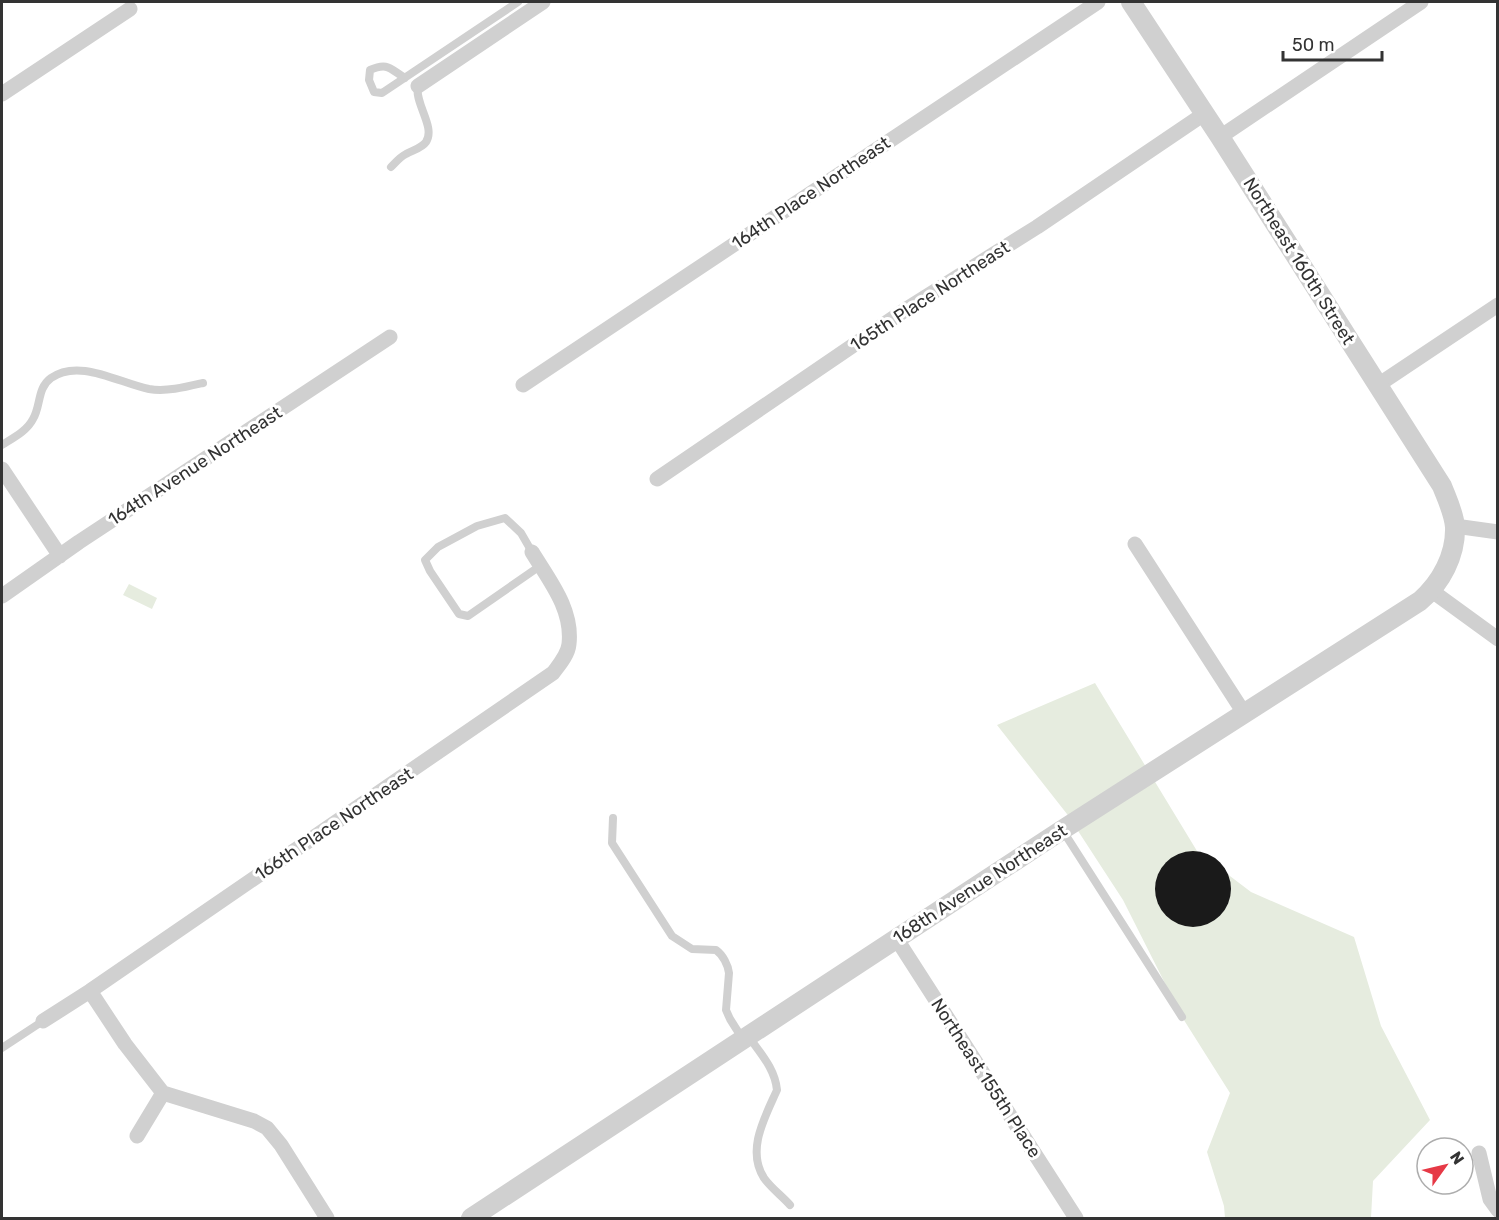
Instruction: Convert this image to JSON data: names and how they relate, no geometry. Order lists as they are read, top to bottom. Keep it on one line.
{"streets":{"street":["164th Place Northeast","Northeast 160th Street","165th Place Northeast","164th Avenue Northeast","166th Place Northeast","168th Avenue Northeast","Northeast 155th Place"]},"crossings":[["Northeast 160th Street","165th Place Northeast"],["Northeast 160th Street","168th Avenue Northeast"],["168th Avenue Northeast","Northeast 155th Place"]],"scale_bar":"50 m","north":"top right"}
